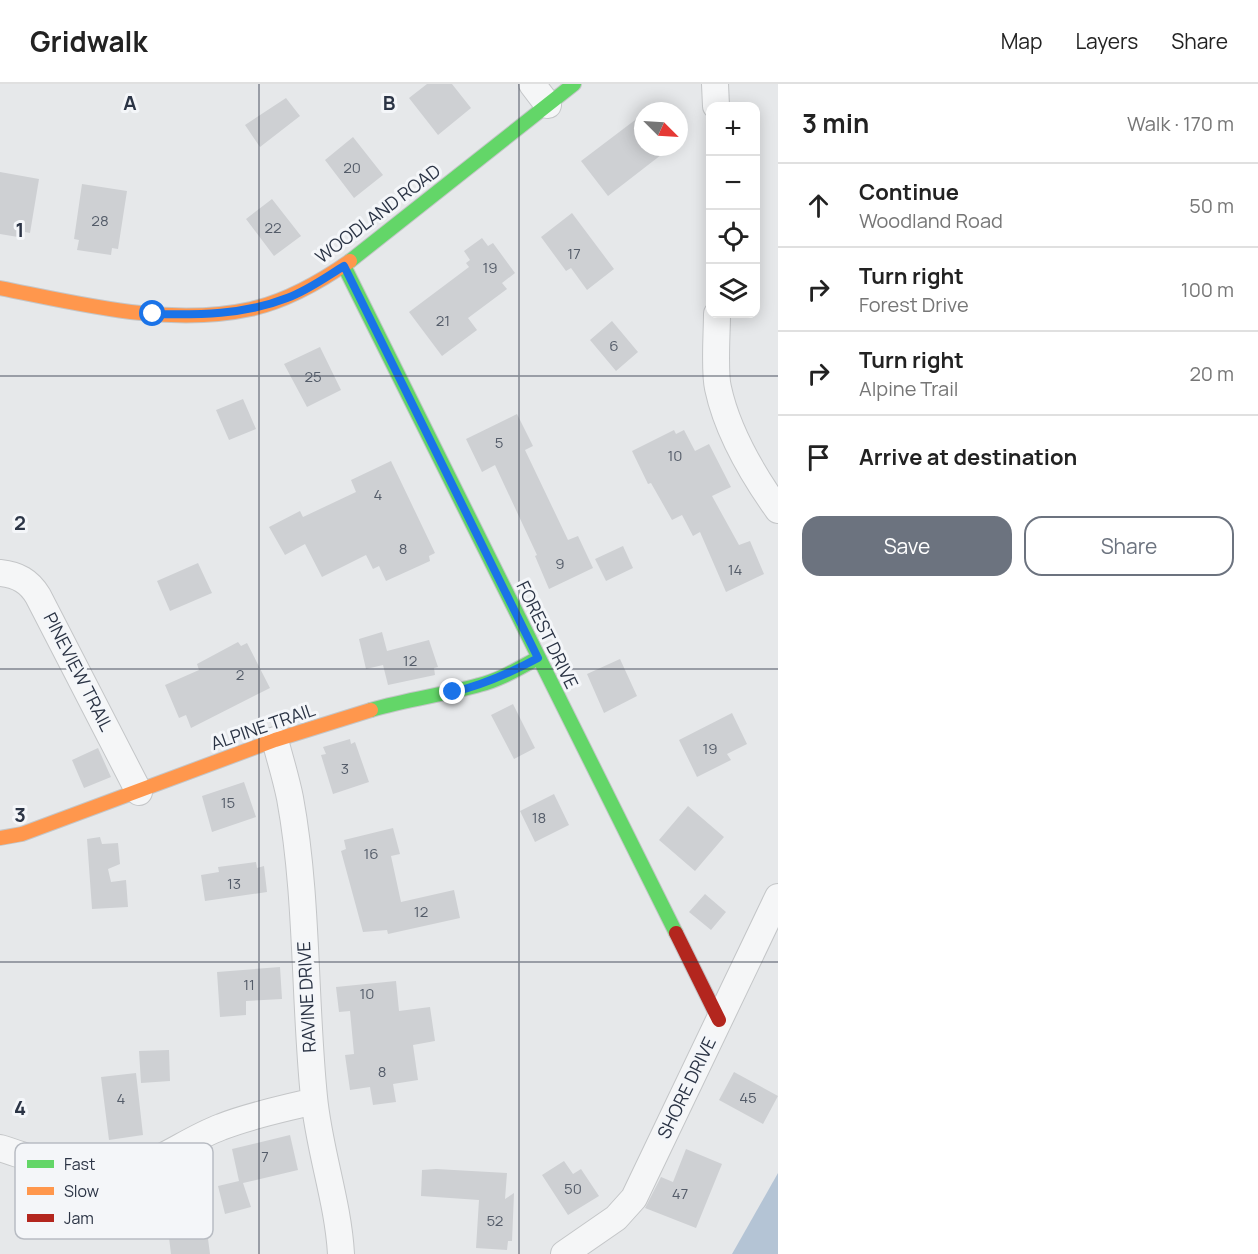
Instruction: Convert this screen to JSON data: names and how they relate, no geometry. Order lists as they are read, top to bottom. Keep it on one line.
{"streets":{"street":["WOODLAND ROAD","FOREST DRIVE","PINEVIEW TRAIL","ALPINE TRAIL","RAVINE DRIVE","SHORE DRIVE"]},"crossings":[["WOODLAND ROAD","FOREST DRIVE"],["FOREST DRIVE","ALPINE TRAIL"],["FOREST DRIVE","SHORE DRIVE"],["PINEVIEW TRAIL","ALPINE TRAIL"],["ALPINE TRAIL","RAVINE DRIVE"]],"house_numbers":["20","28","22","17","19","21","6","25","5","10","4","8","9","14","12","2","19","3","15","18","16","13","12","11","10","8","45","4","7","50","47","52"],"legend":["Fast","Slow","Jam"],"north":"bottom right","page":{"header":"Gridwalk","nav":["Map","Layers","Share"],"heading":["3 min","Walk · 170 m"],"map_buttons":["+","−"],"list":[["Continue","Woodland Road","50 m"],["Turn right","Forest Drive","100 m"],["Turn right","Alpine Trail","20 m"],"Arrive at destination"],"buttons":["Save","Share"]},"grid":{"columns":["A","B"],"rows":["1","2","3","4"]}}
